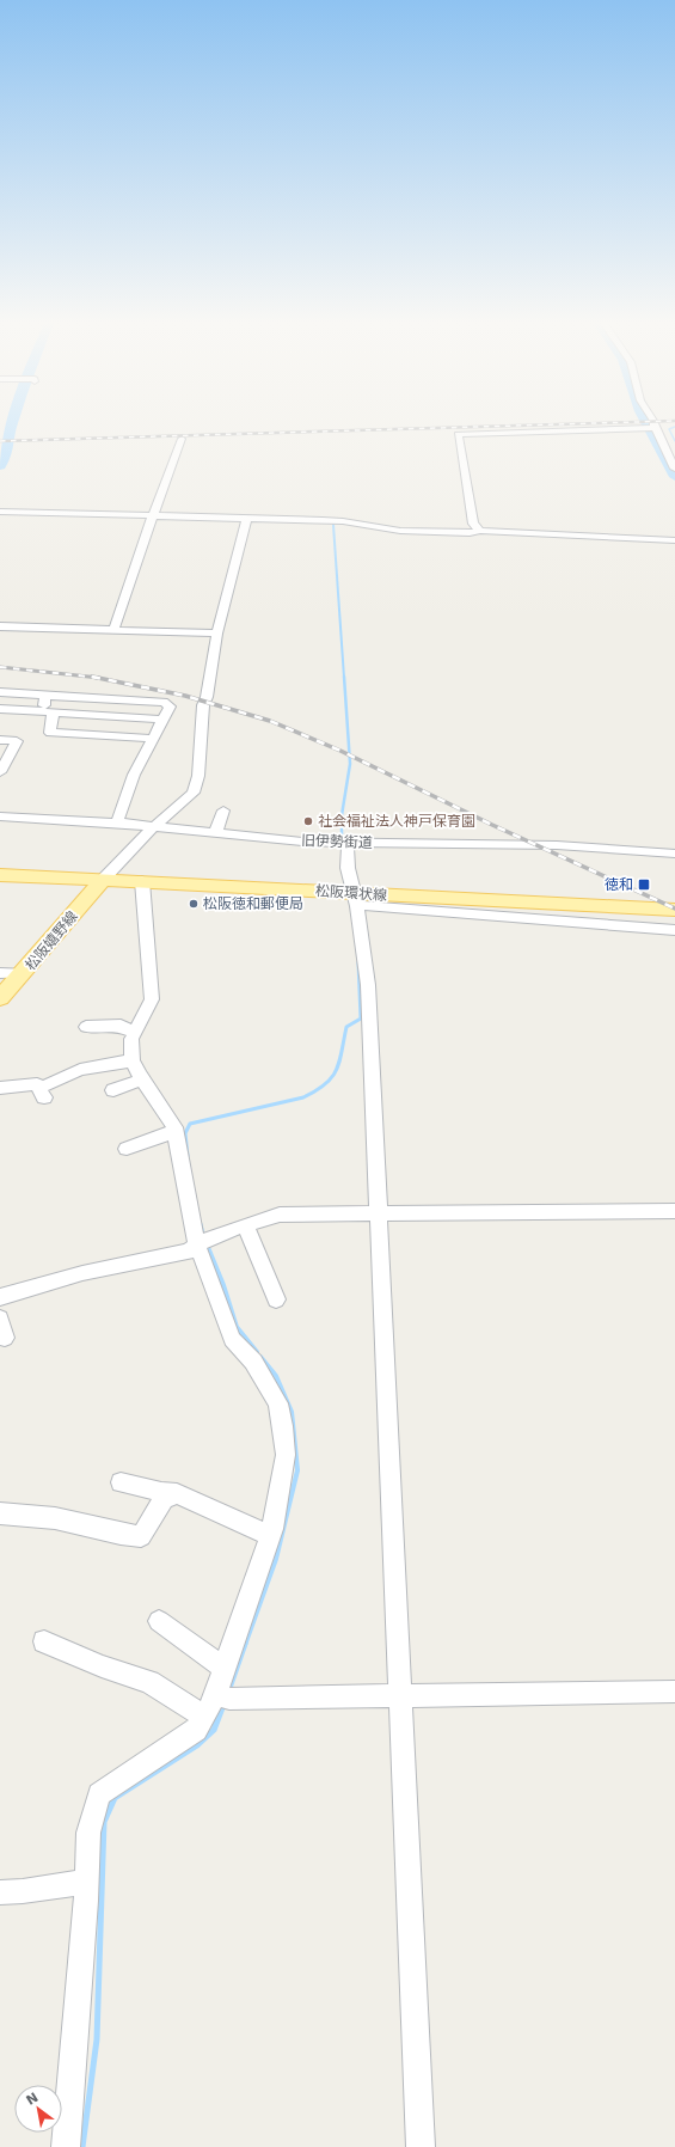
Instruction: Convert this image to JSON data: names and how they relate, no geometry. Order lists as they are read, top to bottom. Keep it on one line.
{"streets":{"main road":["松阪環状線","松阪嬉野線"],"street":["旧伊勢街道"]},"crossings":[["松阪環状線","松阪嬉野線"]],"places":{"other":["社会福祉法人神戸保育園","松阪徳和郵便局"],"transit":["徳和"]},"north":"top left"}
